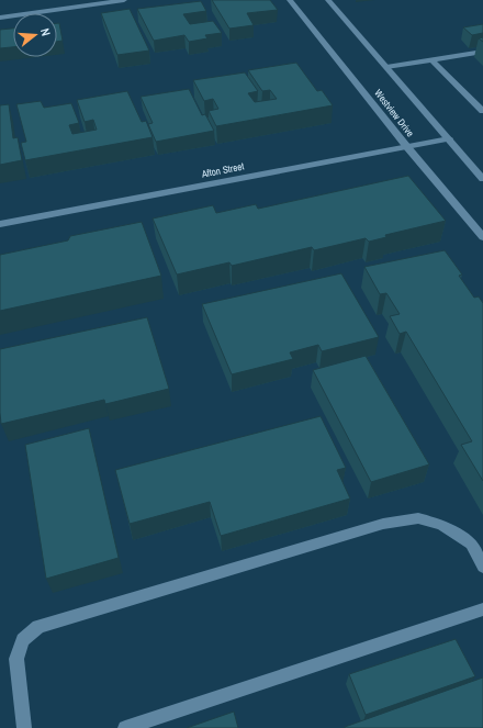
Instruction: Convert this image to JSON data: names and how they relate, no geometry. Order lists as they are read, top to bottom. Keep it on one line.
{"streets":{"main road":["Westview Drive","Afton Street"]},"crossings":[["Westview Drive","Afton Street"]],"north":"right"}
